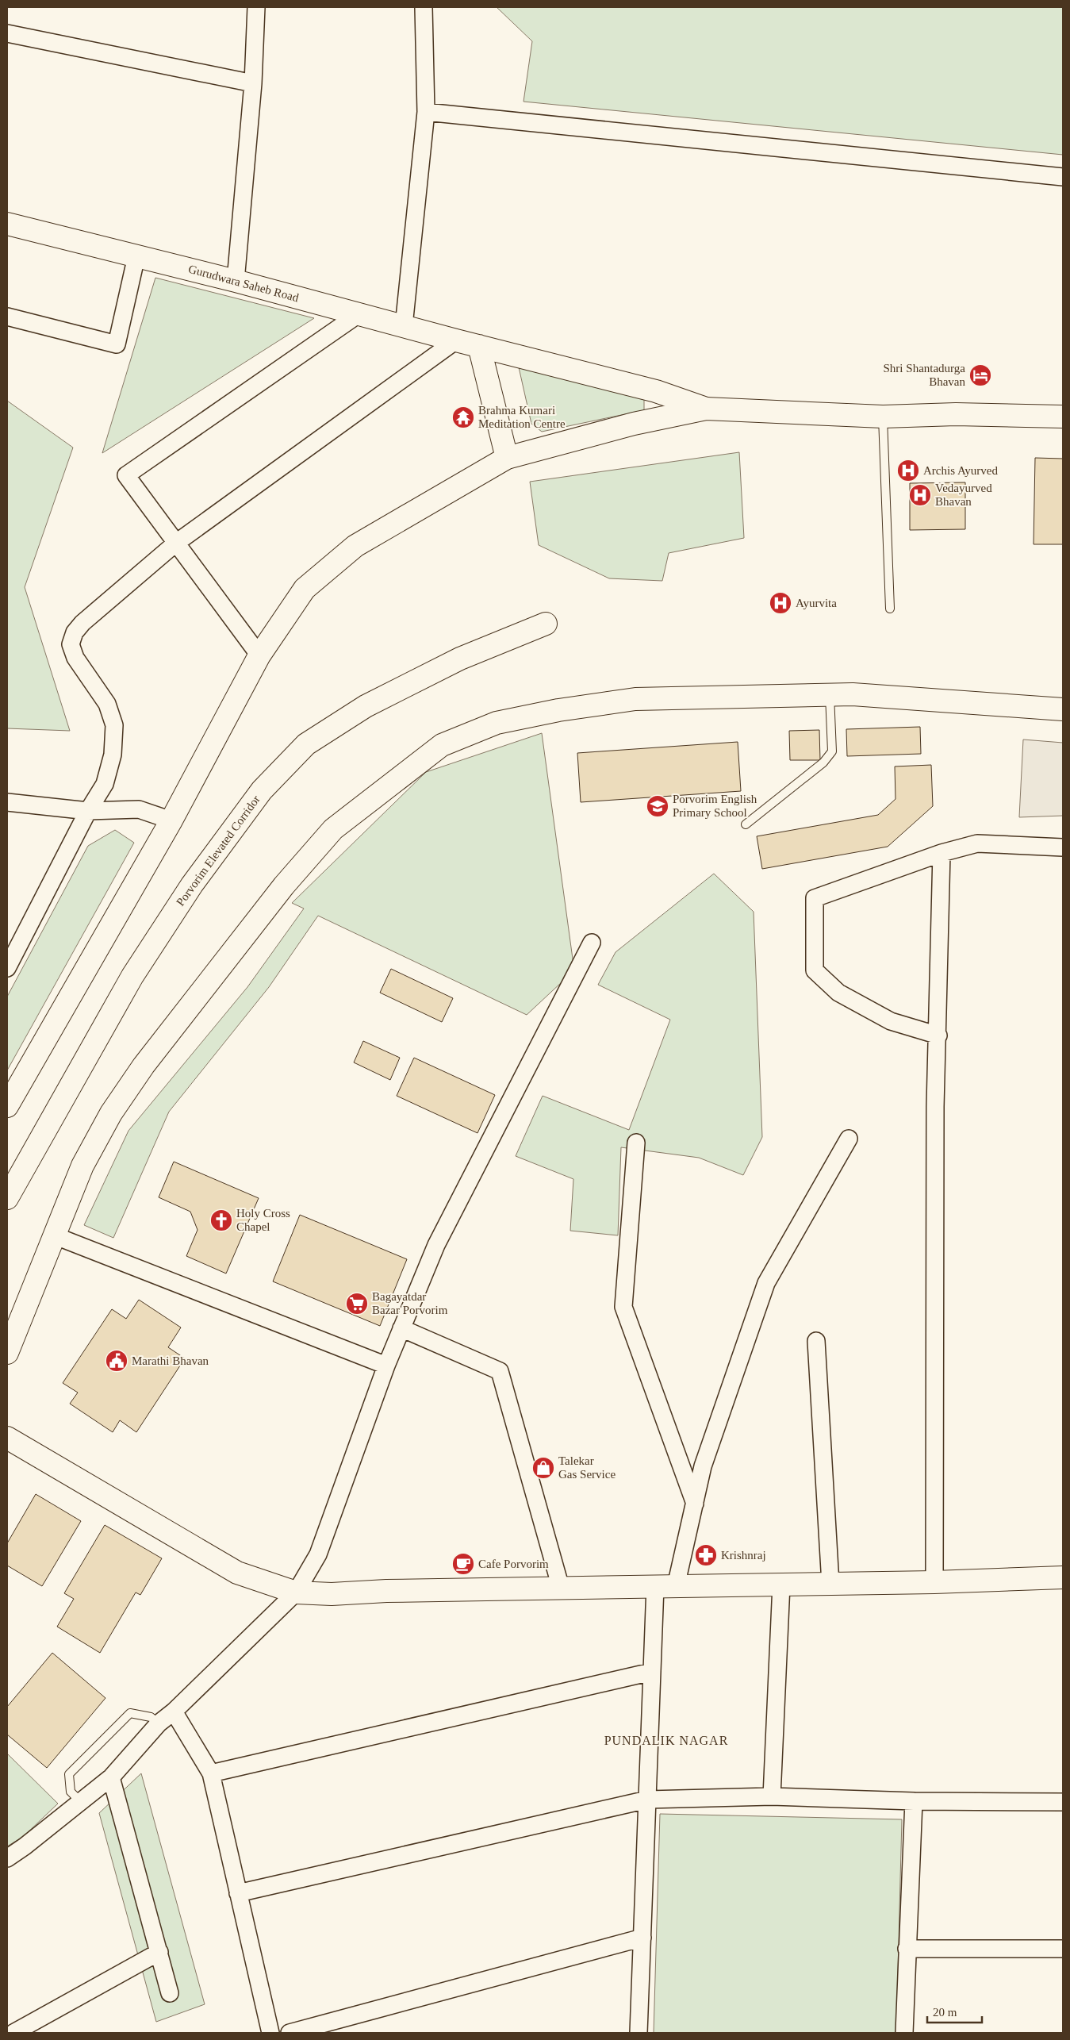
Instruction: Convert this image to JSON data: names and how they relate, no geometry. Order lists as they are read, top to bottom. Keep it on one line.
{"streets":{"main road":["Gurudwara Saheb Road","Porvorim Elevated Corridor"]},"districts":["PUNDALIK NAGAR"],"places":{"hotel":["Shri Shantadurga Bhavan"],"temple":["Brahma Kumari Meditation Centre"],"hospital":["Archis Ayurved","Vedayurved Bhavan","Ayurvita"],"school or university":["Porvorim English Primary School"],"church":["Holy Cross Chapel"],"supermarket":["Bagayatdar Bazar Porvorim"],"public building":["Marathi Bhavan"],"shop":["Talekar Gas Service"],"pharmacy":["Krishnraj"],"cafe":["Cafe Porvorim"]},"scale_bar":"20 m"}
